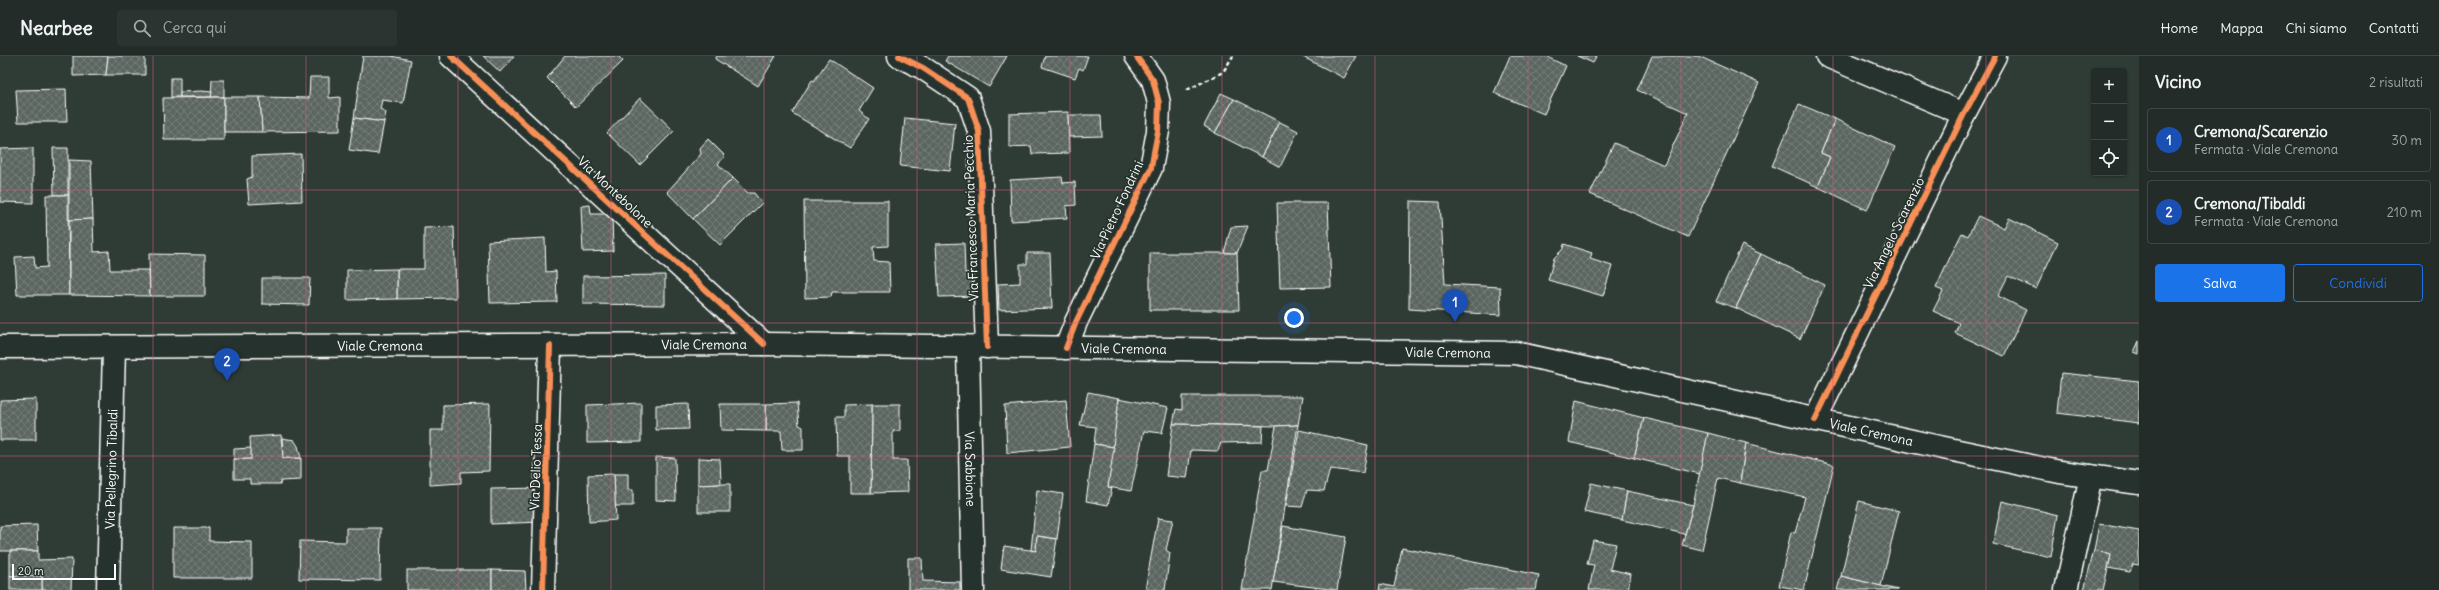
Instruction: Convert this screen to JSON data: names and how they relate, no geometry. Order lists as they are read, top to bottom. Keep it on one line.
{"streets":{"street":["Via Montebolone","Via Pietro Fondrini","Via Francesco Maria Pecchio","Via Angelo Scarenzio","Viale Cremona","Via Delio Tessa","Via Pellegrino Tibaldi","Via Sabbione"]},"crossings":[["Via Montebolone","Viale Cremona"],["Via Pietro Fondrini","Viale Cremona"],["Via Francesco Maria Pecchio","Viale Cremona"],["Via Francesco Maria Pecchio","Via Sabbione"],["Via Angelo Scarenzio","Viale Cremona"],["Viale Cremona","Via Delio Tessa"],["Viale Cremona","Via Pellegrino Tibaldi"],["Viale Cremona","Via Sabbione"]],"scale_bar":"20 m","page":{"header":"Nearbee","search":"Cerca qui","nav":["Home","Mappa","Chi siamo","Contatti"],"heading":["Vicino","2 risultati"],"map_buttons":["+","−"],"list":[{"mark":"1","name":"Cremona/Scarenzio","note":"Fermata · Viale Cremona","value":"30 m"},{"mark":"2","name":"Cremona/Tibaldi","note":"Fermata · Viale Cremona","value":"210 m"}],"buttons":["Salva","Condividi"],"pins":["1","2"],"scale":"20 m"}}
